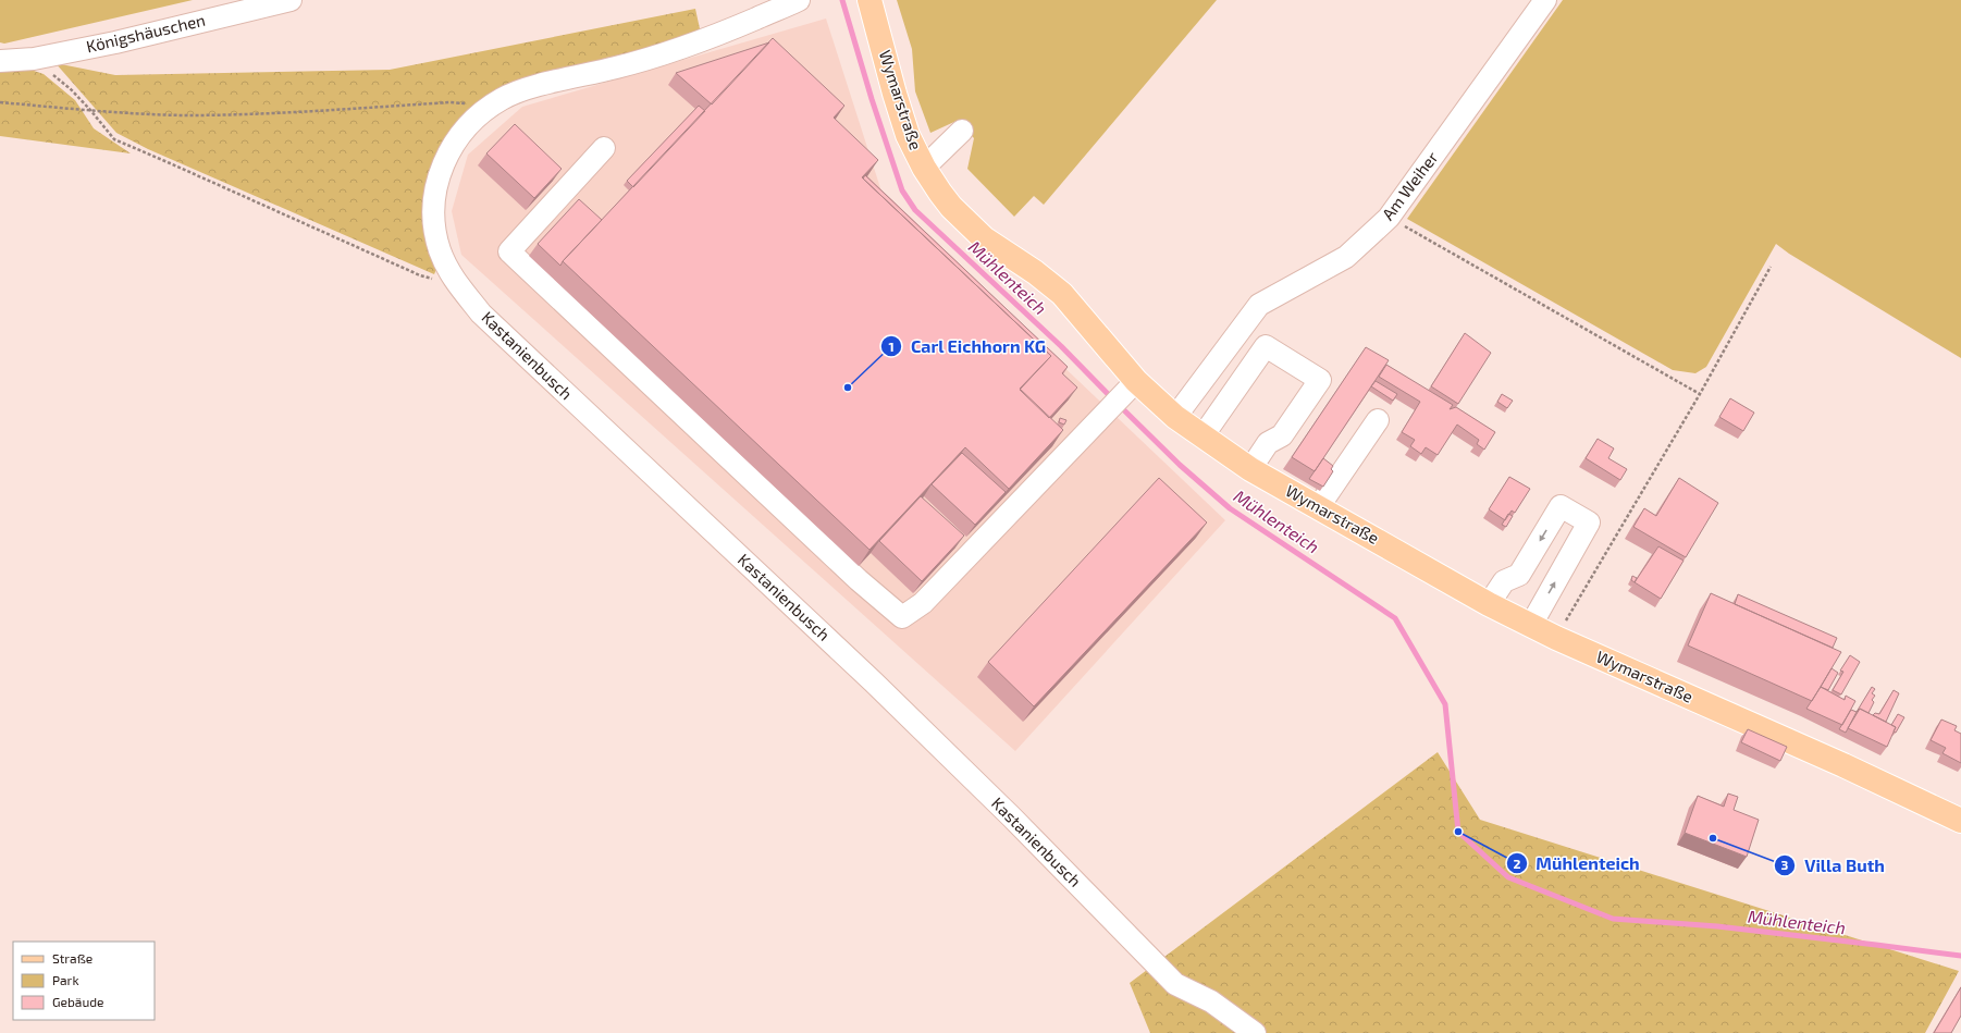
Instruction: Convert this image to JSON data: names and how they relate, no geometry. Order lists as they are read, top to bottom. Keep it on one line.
{"streets":{"main road":["Wymarstraße"],"street":["Königshäuschen","Am Weiher","Kastanienbusch"]},"crossings":[["Wymarstraße","Am Weiher"]],"water":["Mühlenteich"],"places":["Carl Eichhorn KG","Mühlenteich","Villa Buth"],"legend":["Straße","Park","Gebäude"]}
